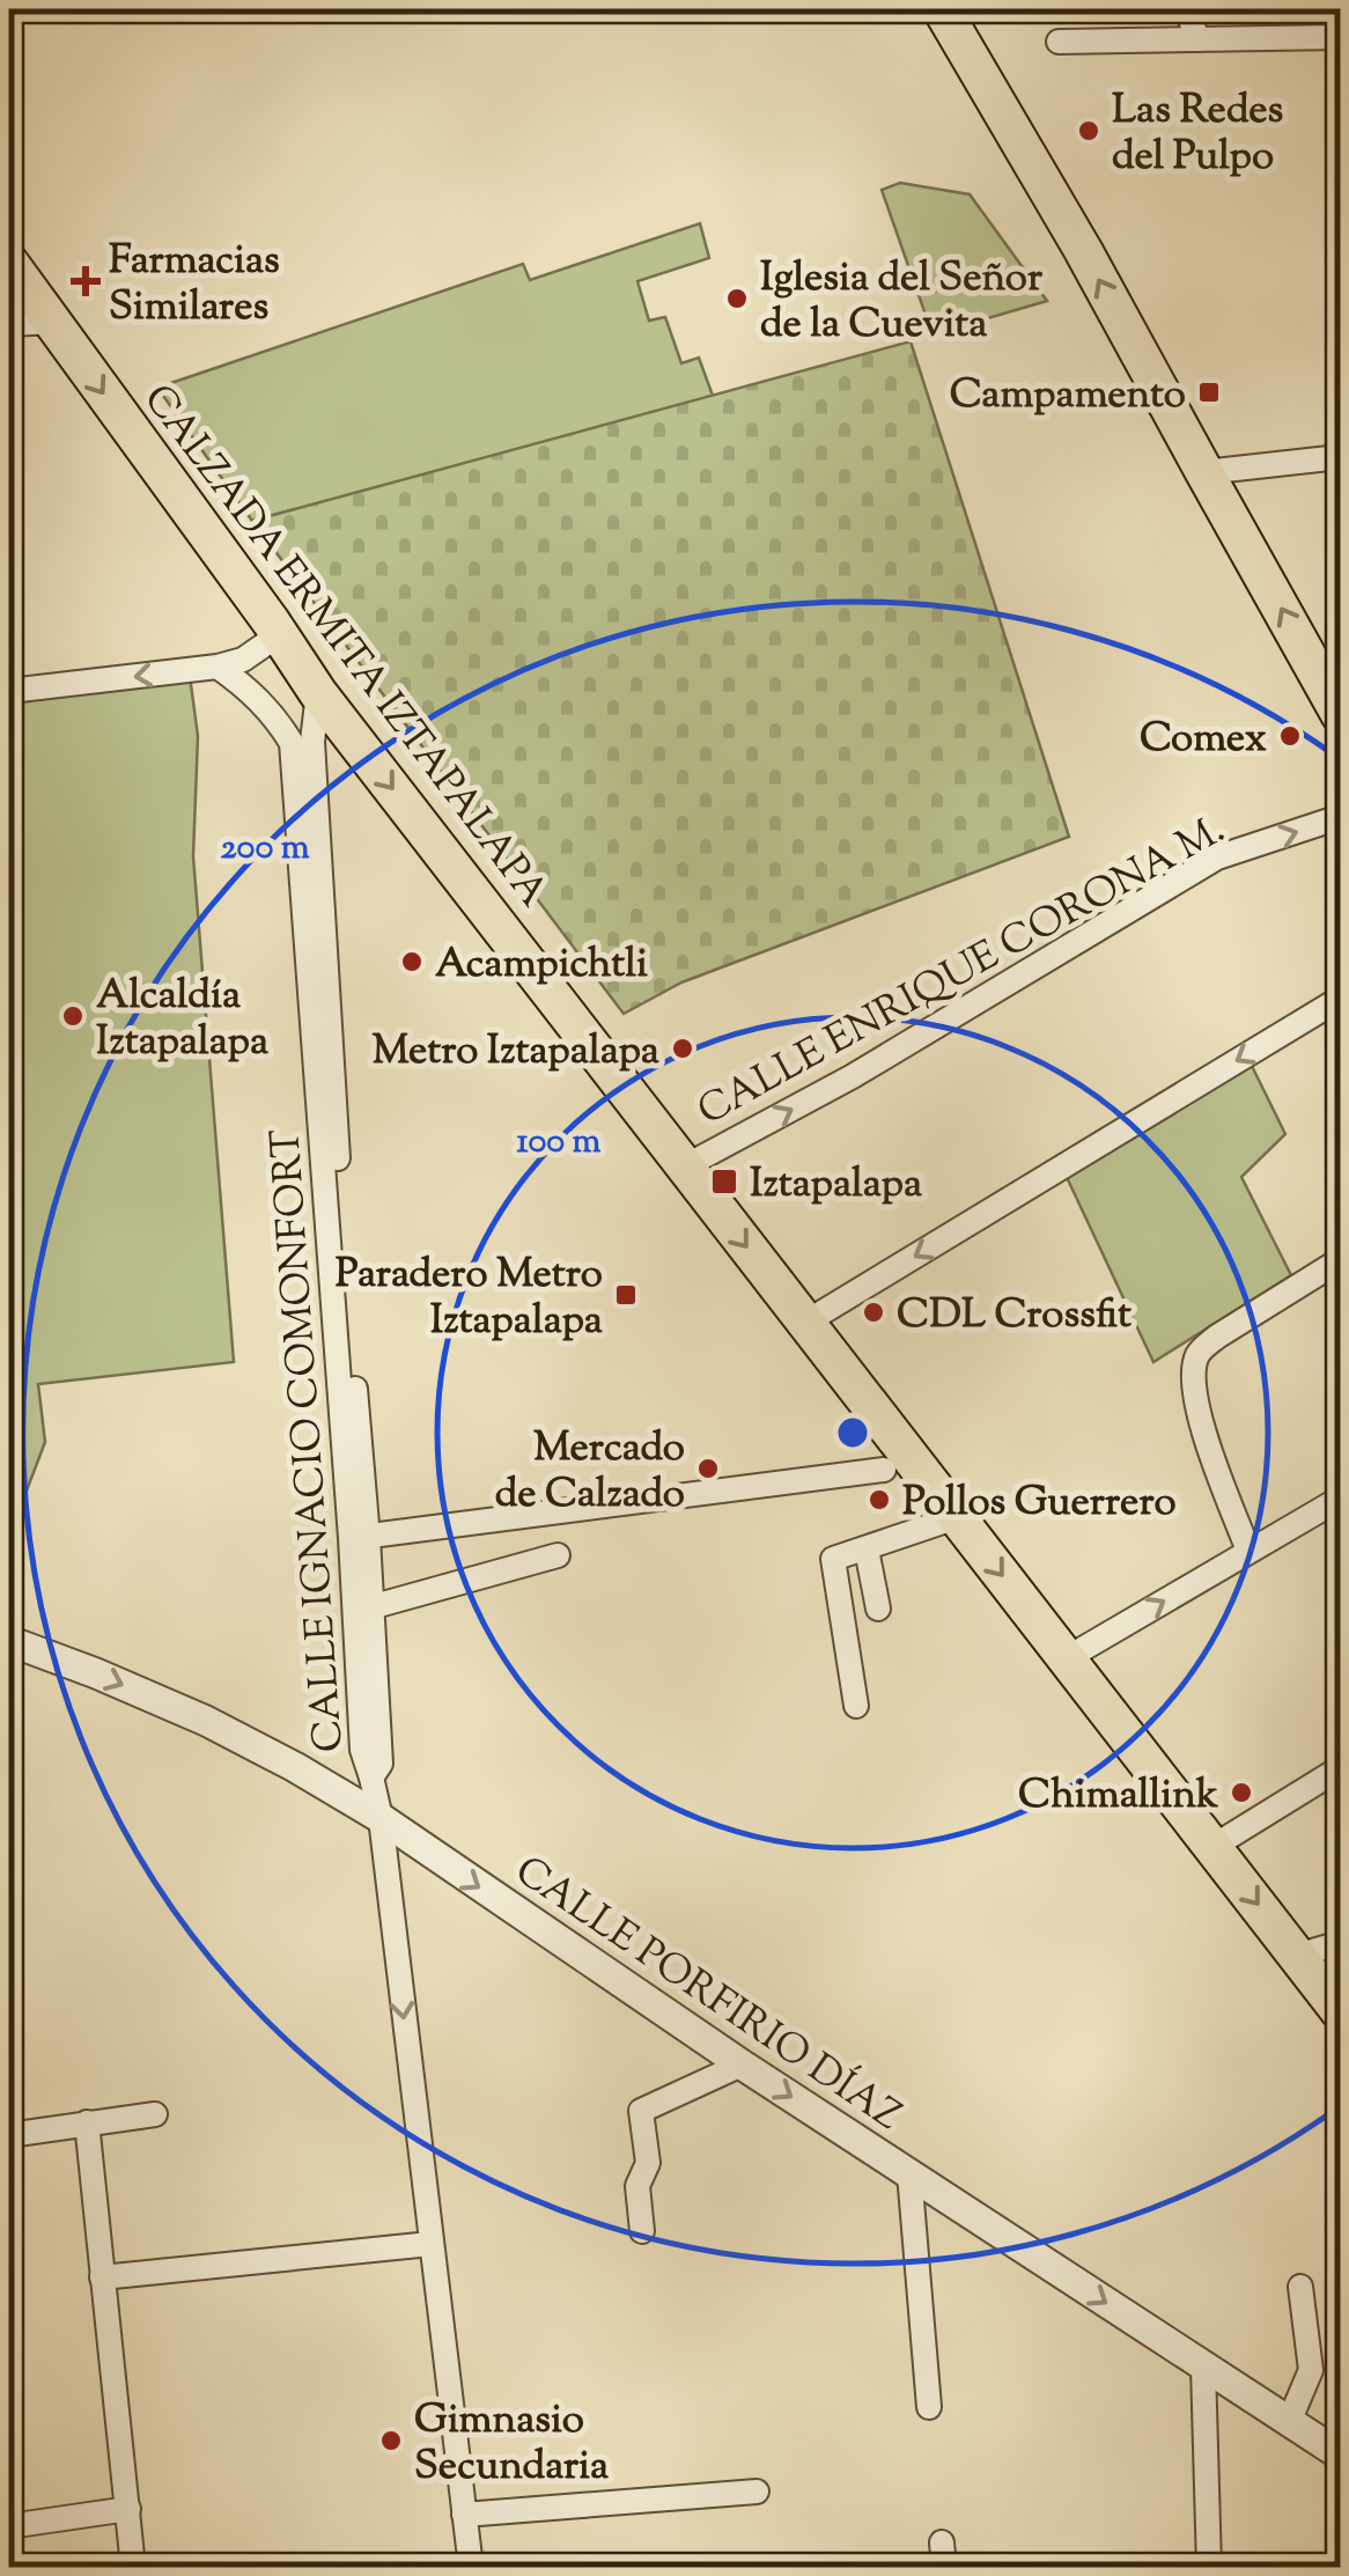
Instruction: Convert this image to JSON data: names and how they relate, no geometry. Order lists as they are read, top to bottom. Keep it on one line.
{"streets":{"main road":["CALZADA ERMITA IZTAPALAPA"],"street":["CALLE ENRIQUE CORONA M.","CALLE IGNACIO COMONFORT","CALLE PORFIRIO DÍAZ"]},"crossings":[["CALZADA ERMITA IZTAPALAPA","CALLE ENRIQUE CORONA M."],["CALZADA ERMITA IZTAPALAPA","CALLE IGNACIO COMONFORT"]],"one_way":["CALZADA ERMITA IZTAPALAPA","CALLE PORFIRIO DÍAZ"],"places":{"other":["Las Redes del Pulpo","Iglesia del Señor de la Cuevita","Comex","Acampichtli","Alcaldía Iztapalapa","Metro Iztapalapa","CDL Crossfit","Mercado de Calzado","Pollos Guerrero","Chimallink","Gimnasio Secundaria"],"health":["Farmacias Similares"],"transit":["Campamento","Iztapalapa","Paradero Metro Iztapalapa"]},"rings":["200 m","100 m"]}
